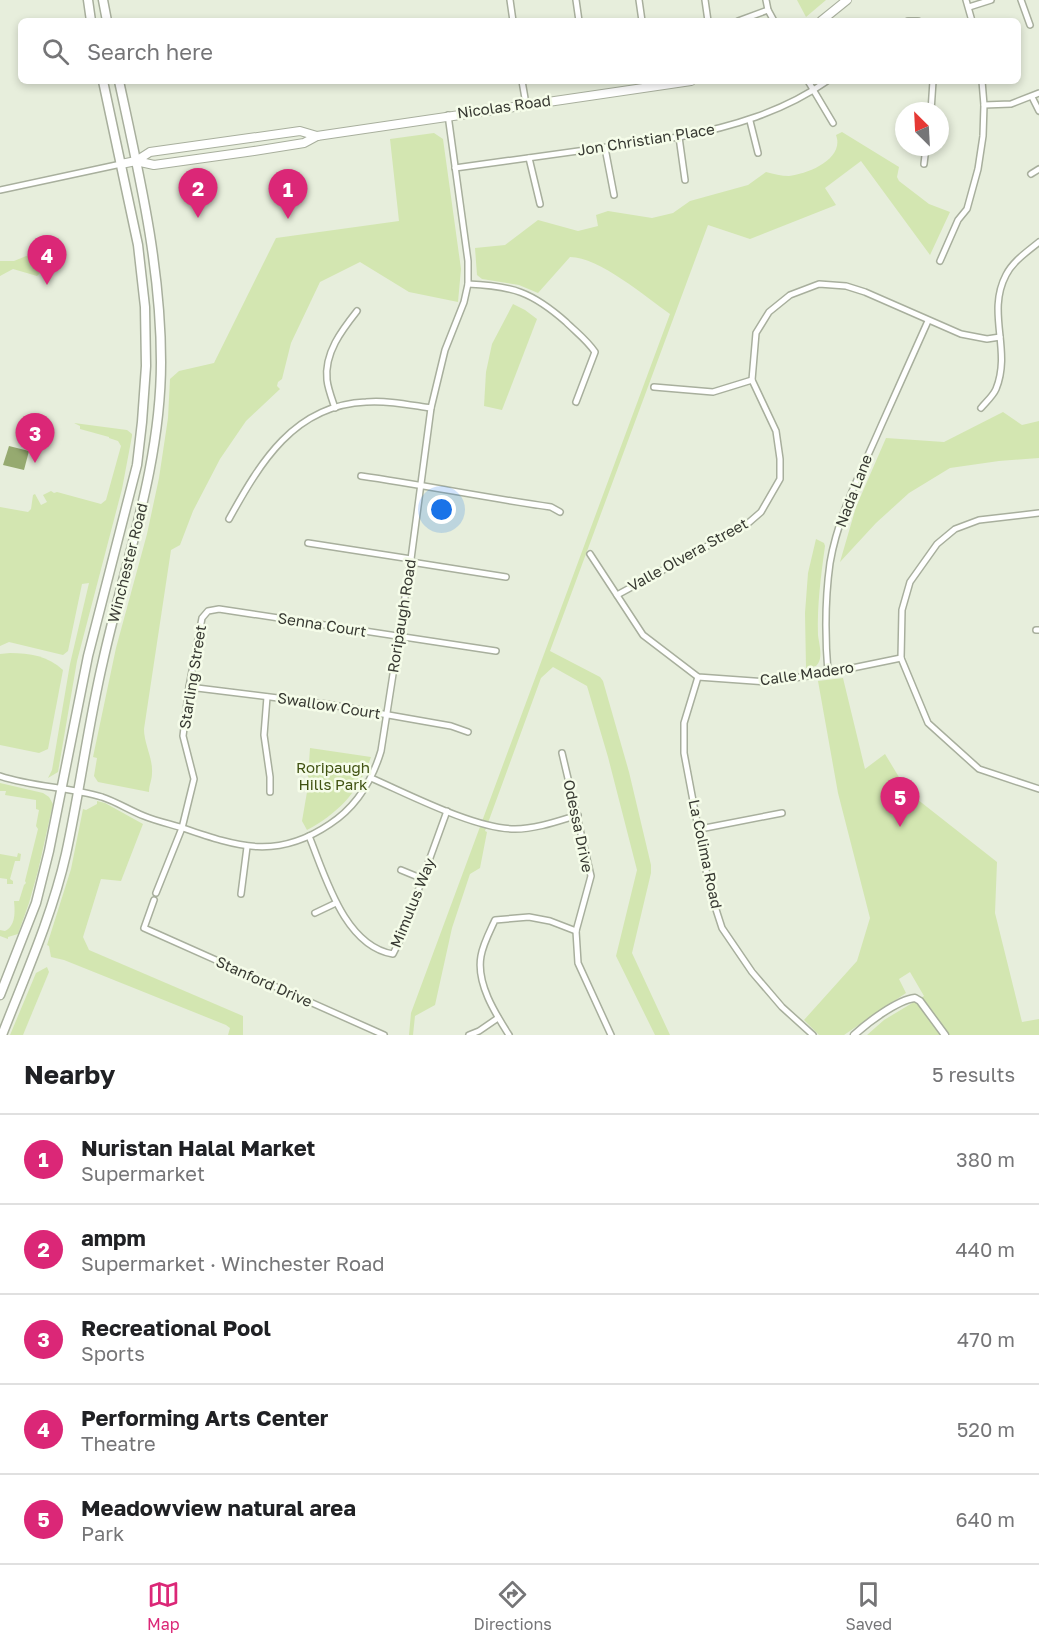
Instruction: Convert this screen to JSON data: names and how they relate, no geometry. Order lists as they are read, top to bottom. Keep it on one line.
{"streets":{"main road":["Nicolas Road","Winchester Road"],"street":["Jon Christian Place","Nada Lane","Valle Olvera Street","Roripaugh Road","Senna Court","Calle Madero","Starling Street","Swallow Court","Odessa Drive","La Colima Road","Mimulus Way","Stanford Drive"]},"crossings":[["Nicolas Road","Winchester Road"],["Nicolas Road","Roripaugh Road"],["Jon Christian Place","Roripaugh Road"],["Nada Lane","Calle Madero"],["Winchester Road","Roripaugh Road"],["Roripaugh Road","Senna Court"],["Roripaugh Road","Starling Street"],["Roripaugh Road","Swallow Court"],["Roripaugh Road","Mimulus Way"],["Senna Court","Starling Street"],["Calle Madero","La Colima Road"],["Starling Street","Swallow Court"]],"parks":["Roripaugh Hills Park"],"north":"top left","page":{"search":"Search here","pins":["2","1","4","3","5"],"heading":["Nearby","5 results"],"list":[{"mark":"1","name":"Nuristan Halal Market","note":"Supermarket","value":"380 m"},{"mark":"2","name":"ampm","note":"Supermarket · Winchester Road","value":"440 m"},{"mark":"3","name":"Recreational Pool","note":"Sports","value":"470 m"},{"mark":"4","name":"Performing Arts Center","note":"Theatre","value":"520 m"},{"mark":"5","name":"Meadowview natural area","note":"Park","value":"640 m"}],"nav":["Map","Directions","Saved"]}}
